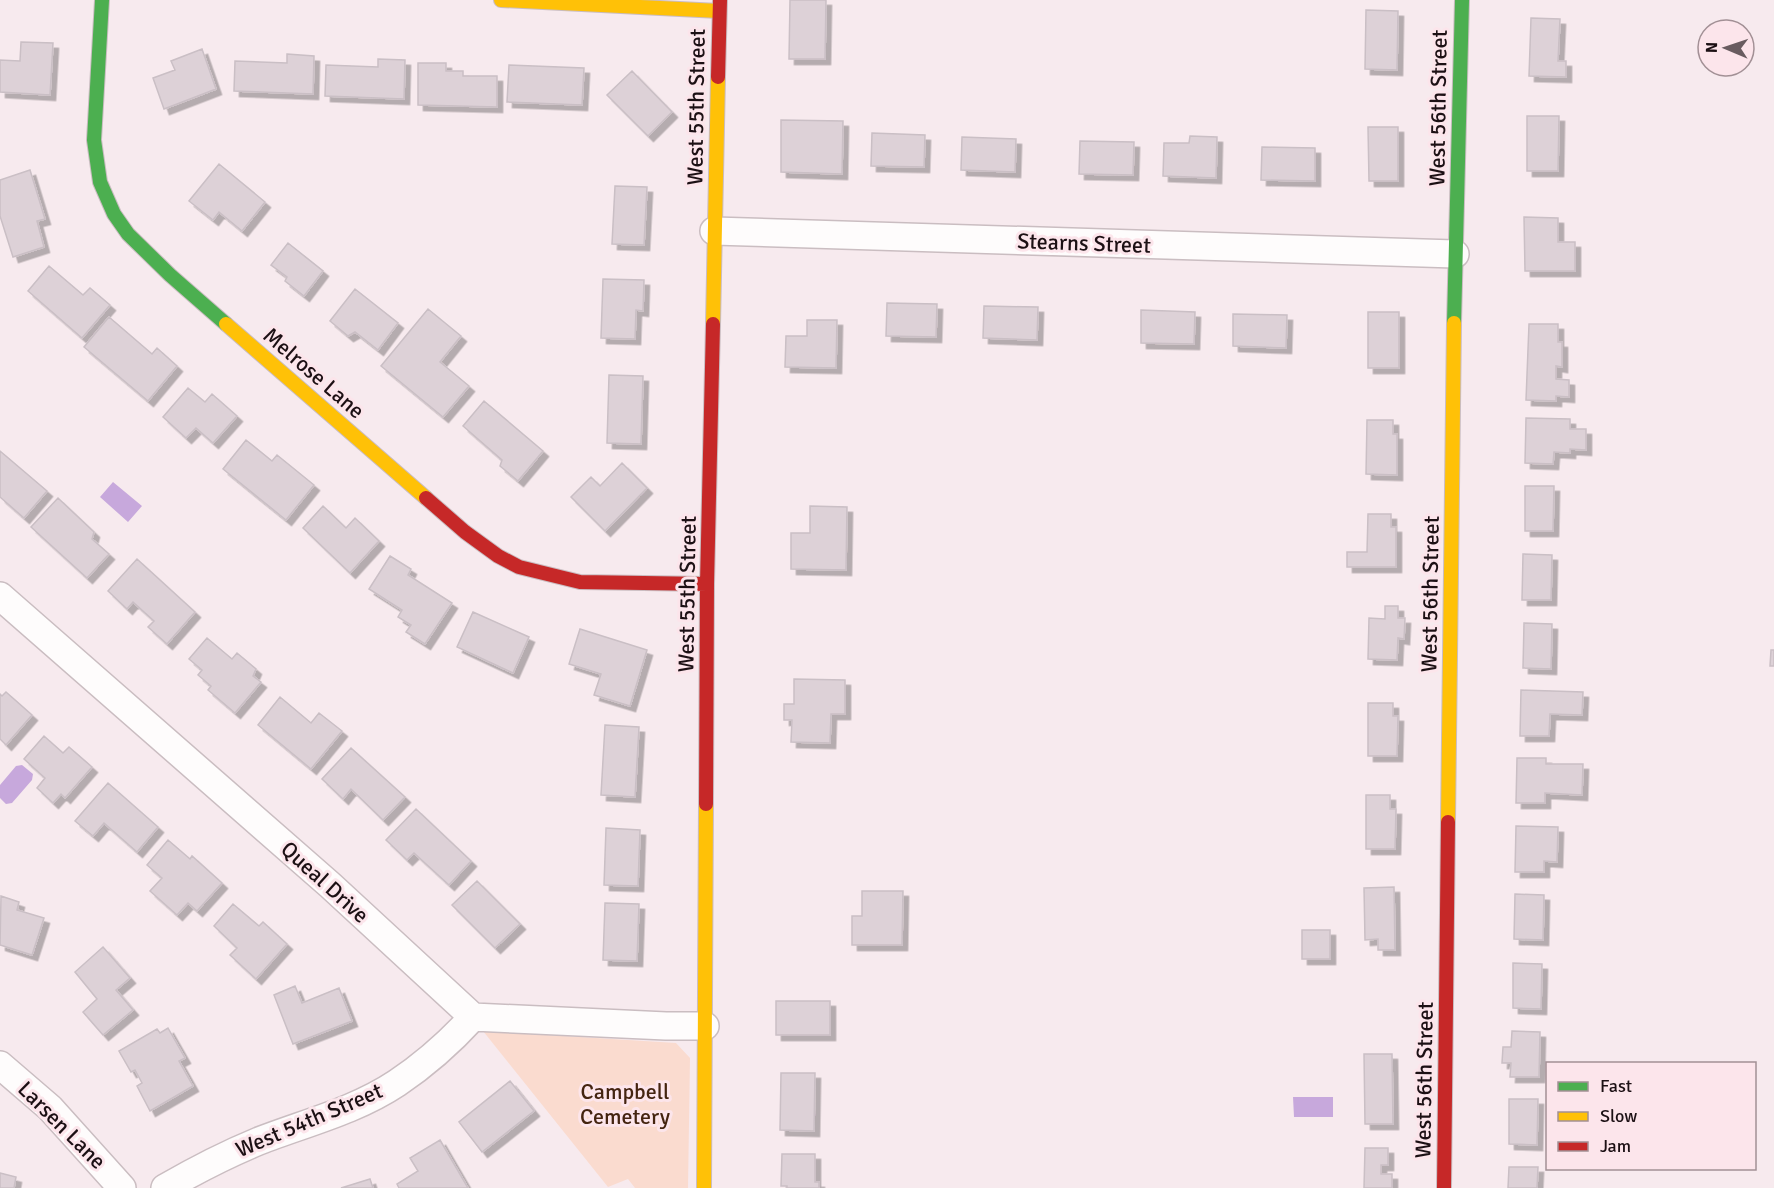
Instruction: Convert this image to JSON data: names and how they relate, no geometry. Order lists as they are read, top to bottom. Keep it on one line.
{"streets":{"street":["West 55th Street","West 56th Street","Stearns Street","Melrose Lane","Queal Drive","West 54th Street","Larsen Lane"]},"crossings":[["West 55th Street","Stearns Street"],["West 55th Street","Melrose Lane"],["West 56th Street","Stearns Street"],["Queal Drive","West 54th Street"]],"parks":["Campbell Cemetery"],"legend":["Fast","Slow","Jam"],"north":"left"}
